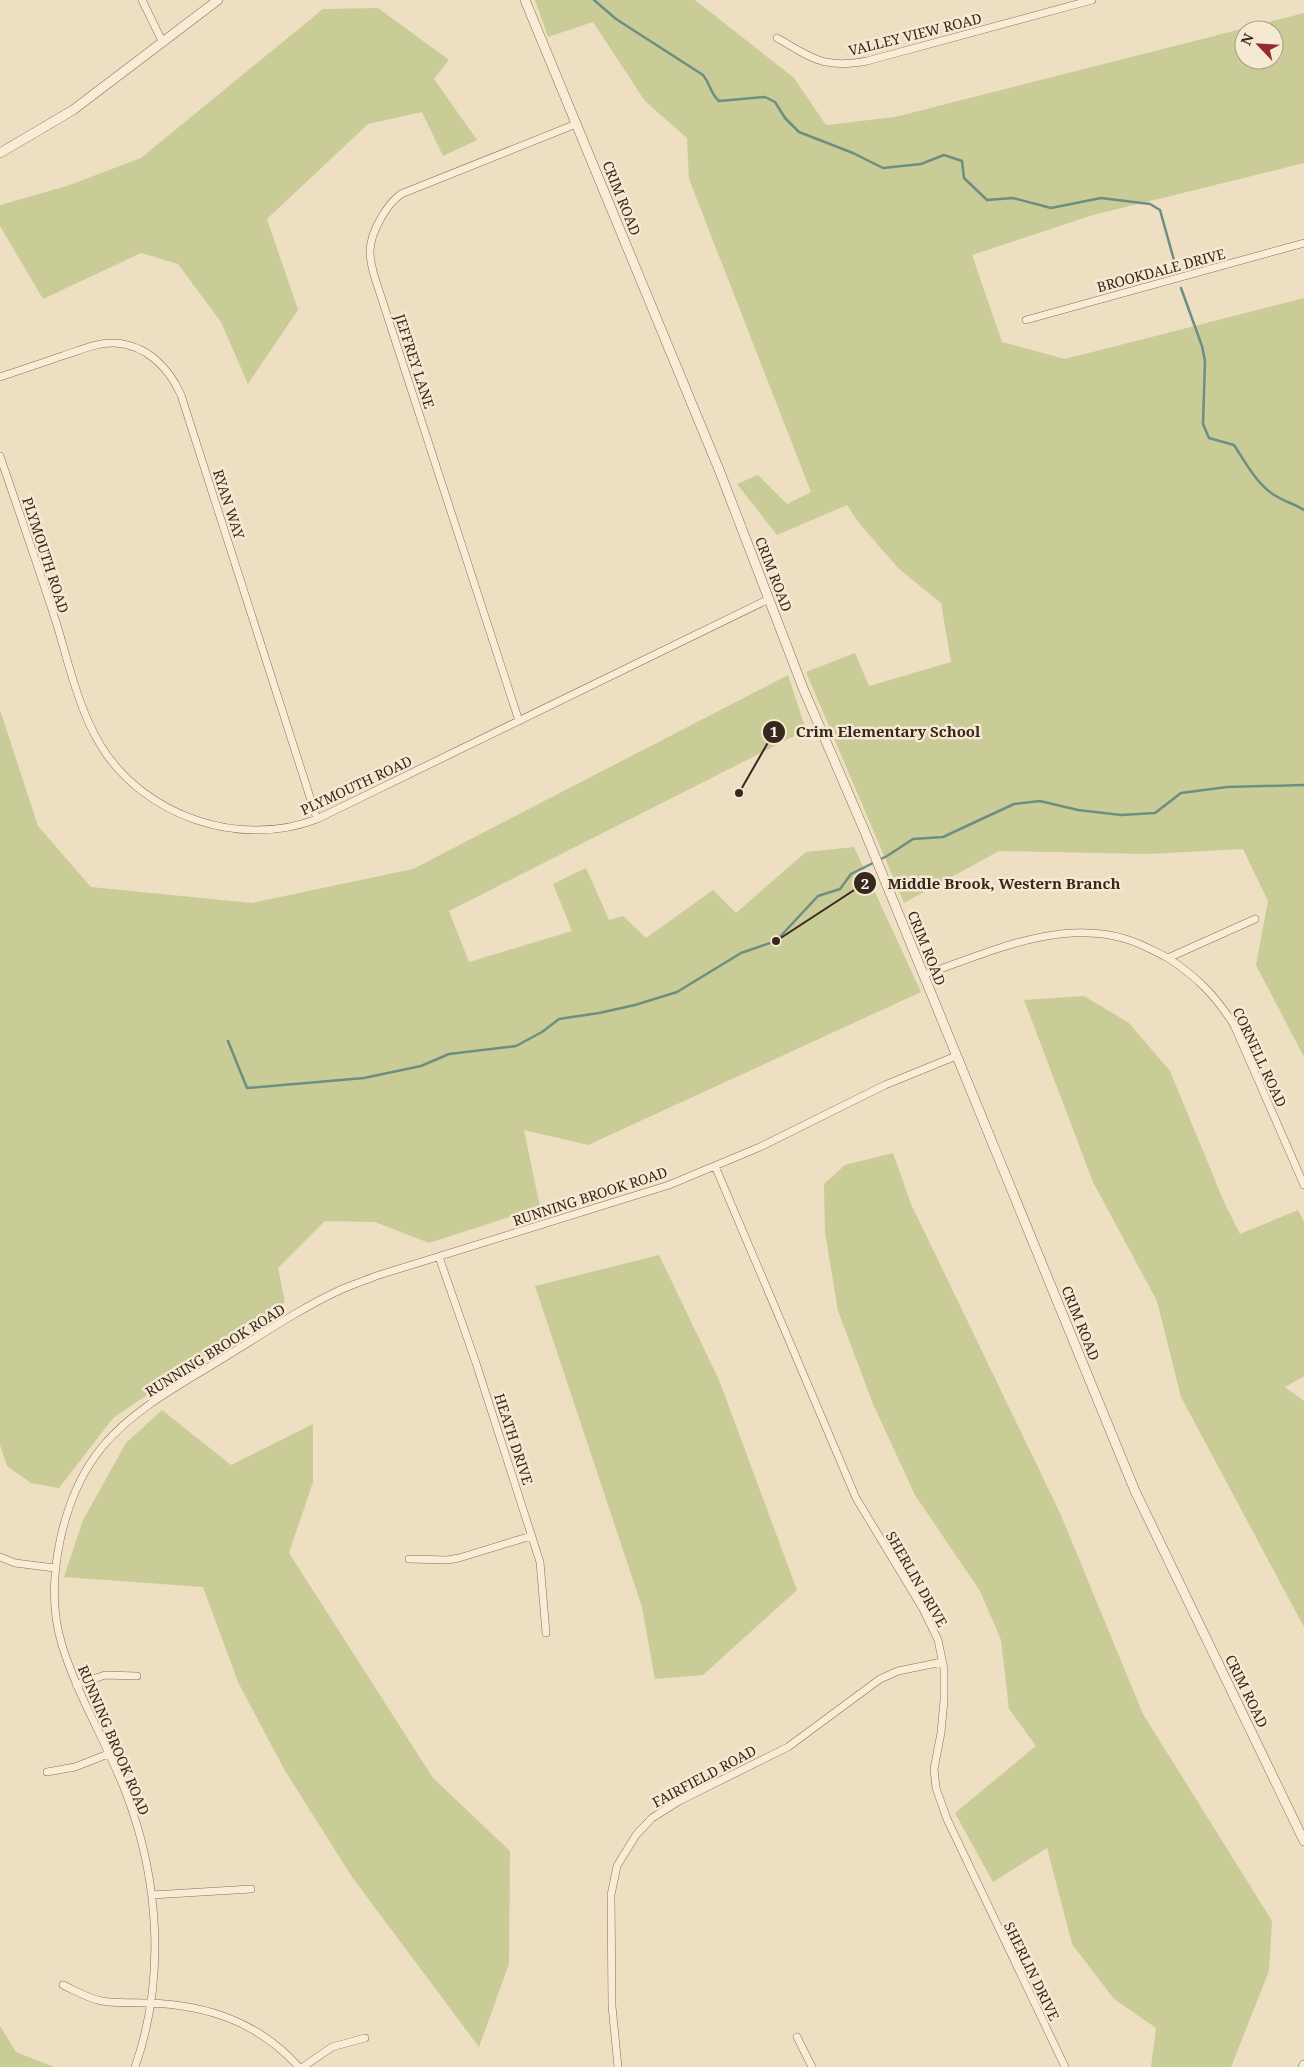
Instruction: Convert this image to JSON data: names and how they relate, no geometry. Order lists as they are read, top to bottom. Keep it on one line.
{"streets":{"street":["VALLEY VIEW ROAD","CRIM ROAD","BROOKDALE DRIVE","JEFFREY LANE","RYAN WAY","PLYMOUTH ROAD","CORNELL ROAD","RUNNING BROOK ROAD","HEATH DRIVE","SHERLIN DRIVE","FAIRFIELD ROAD"]},"crossings":[["CRIM ROAD","JEFFREY LANE"],["CRIM ROAD","PLYMOUTH ROAD"],["CRIM ROAD","CORNELL ROAD"],["CRIM ROAD","RUNNING BROOK ROAD"],["JEFFREY LANE","PLYMOUTH ROAD"],["RYAN WAY","PLYMOUTH ROAD"],["RUNNING BROOK ROAD","HEATH DRIVE"],["RUNNING BROOK ROAD","SHERLIN DRIVE"],["SHERLIN DRIVE","FAIRFIELD ROAD"]],"places":["Crim Elementary School","Middle Brook, Western Branch"],"north":"top left"}
